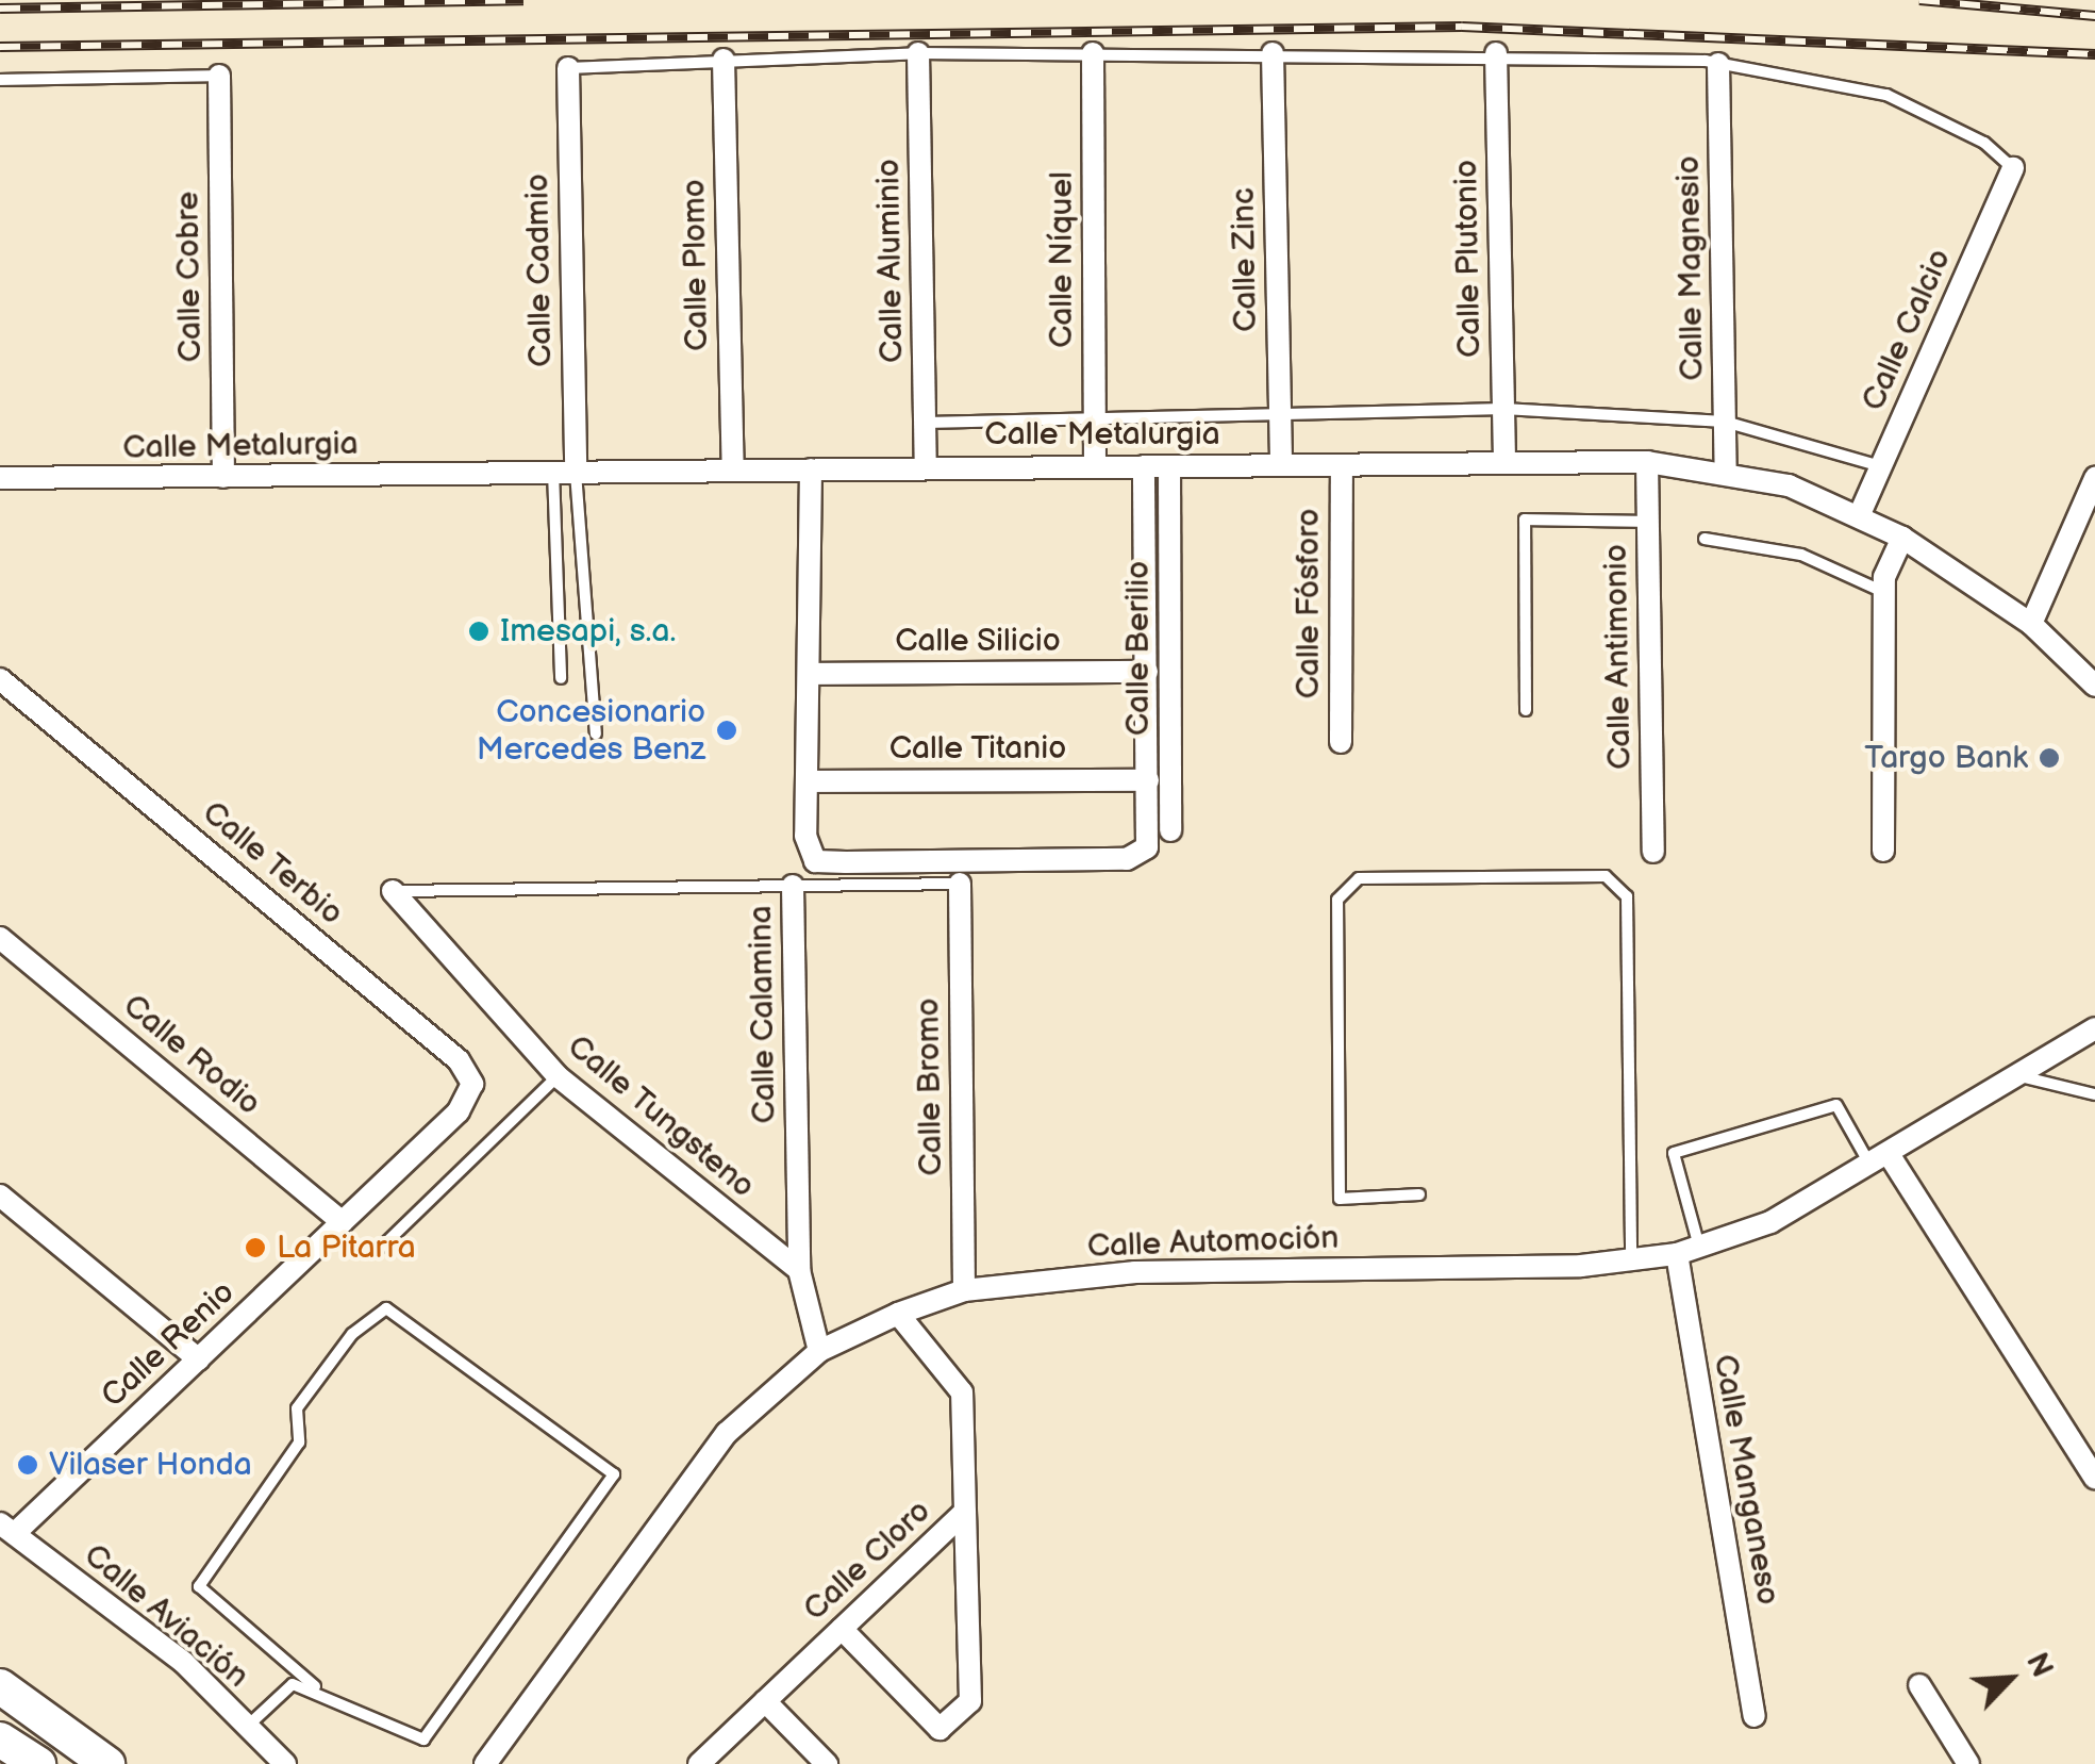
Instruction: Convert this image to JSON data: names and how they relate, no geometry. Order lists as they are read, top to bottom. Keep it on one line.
{"streets":{"street":["Calle Plutonio","Calle Níquel","Calle Zinc","Calle Aluminio","Calle Plomo","Calle Magnesio","Calle Cadmio","Calle Cobre","Calle Calcio","Calle Metalurgia","Calle Fósforo","Calle Silicio","Calle Berilio","Calle Antimonio","Calle Titanio","Calle Terbio","Calle Calamina","Calle Rodio","Calle Bromo","Calle Tungsteno","Calle Automoción","Calle Renio","Calle Manganeso","Calle Cloro","Calle Aviación"]},"crossings":[["Calle Plutonio","Calle Metalurgia"],["Calle Níquel","Calle Metalurgia"],["Calle Zinc","Calle Metalurgia"],["Calle Aluminio","Calle Metalurgia"],["Calle Plomo","Calle Metalurgia"],["Calle Magnesio","Calle Metalurgia"],["Calle Cadmio","Calle Metalurgia"],["Calle Cobre","Calle Metalurgia"],["Calle Calcio","Calle Metalurgia"],["Calle Metalurgia","Calle Fósforo"],["Calle Metalurgia","Calle Berilio"],["Calle Metalurgia","Calle Antimonio"],["Calle Terbio","Calle Renio"],["Calle Calamina","Calle Tungsteno"],["Calle Rodio","Calle Renio"],["Calle Bromo","Calle Automoción"],["Calle Automoción","Calle Manganeso"],["Calle Automoción","Calle Cloro"],["Calle Renio","Calle Aviación"]],"places":["Imesapi, s.a.","Concesionario Mercedes Benz","Targo Bank","La Pitarra","Vilaser Honda"],"north":"top right"}
